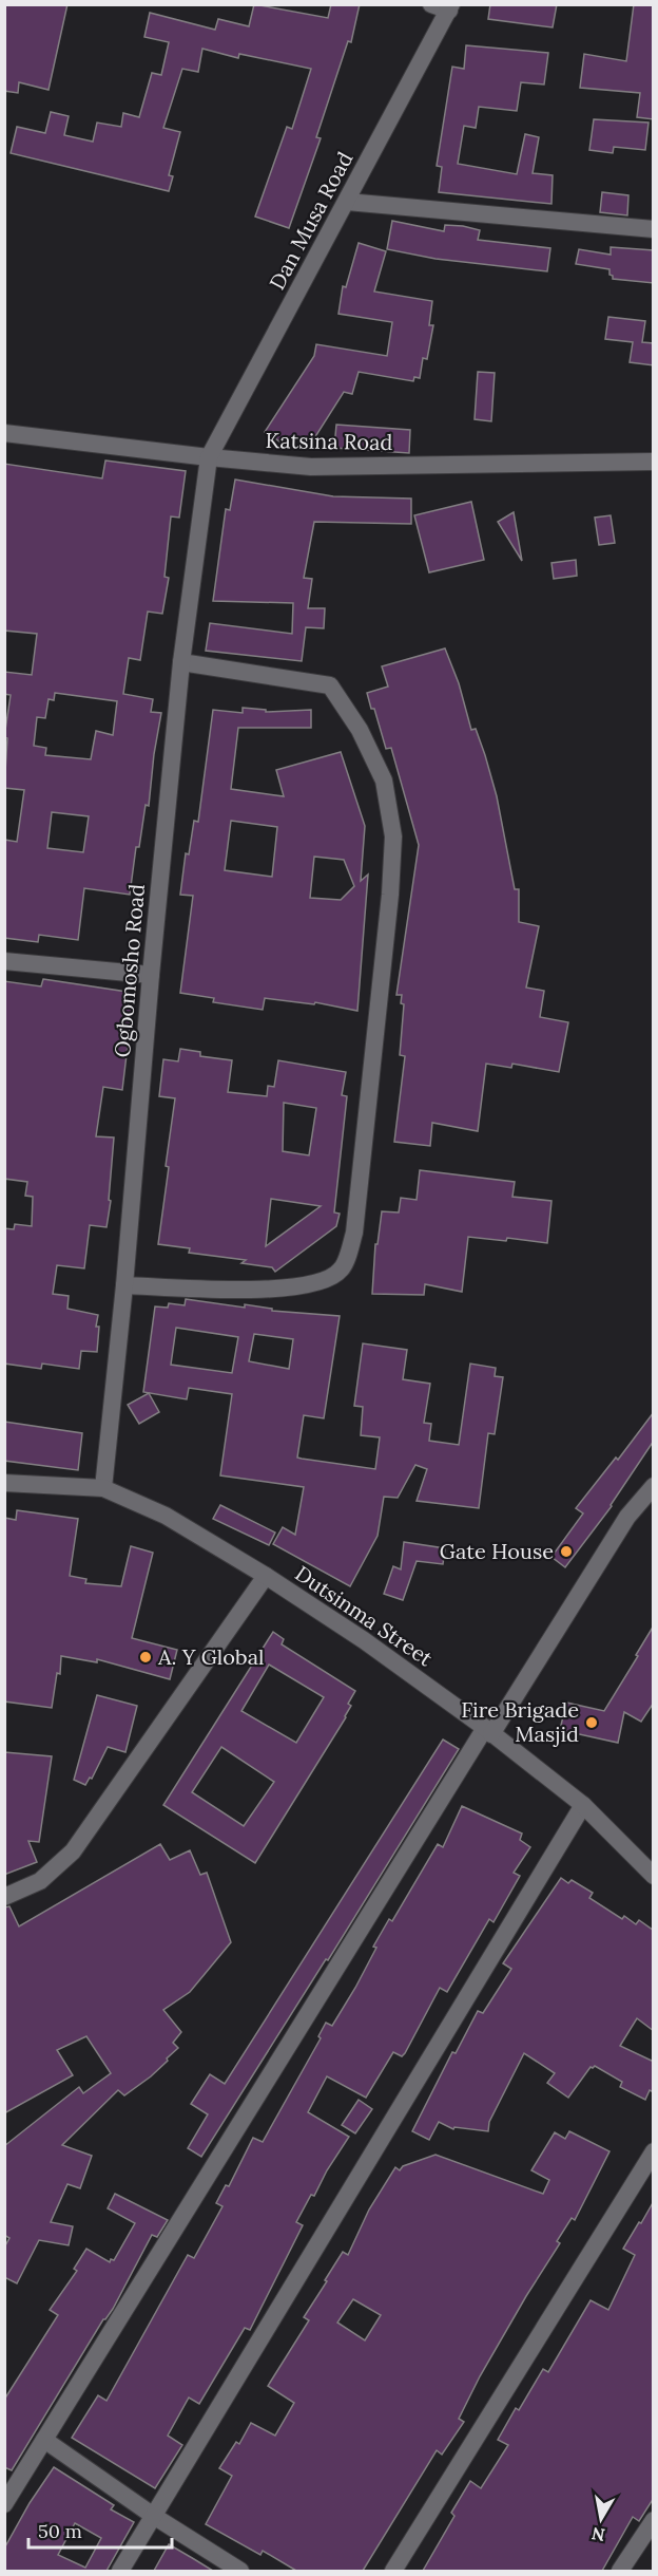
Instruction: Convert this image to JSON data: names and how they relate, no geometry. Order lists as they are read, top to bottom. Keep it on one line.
{"streets":{"street":["Dan Musa Road","Katsina Road","Ogbomosho Road","Dutsinma Street"]},"crossings":[["Dan Musa Road","Katsina Road"],["Dan Musa Road","Ogbomosho Road"],["Katsina Road","Ogbomosho Road"],["Ogbomosho Road","Dutsinma Street"]],"places":["Gate House","A. Y Global","Fire Brigade Masjid"],"scale_bar":"50 m","north":"bottom"}
